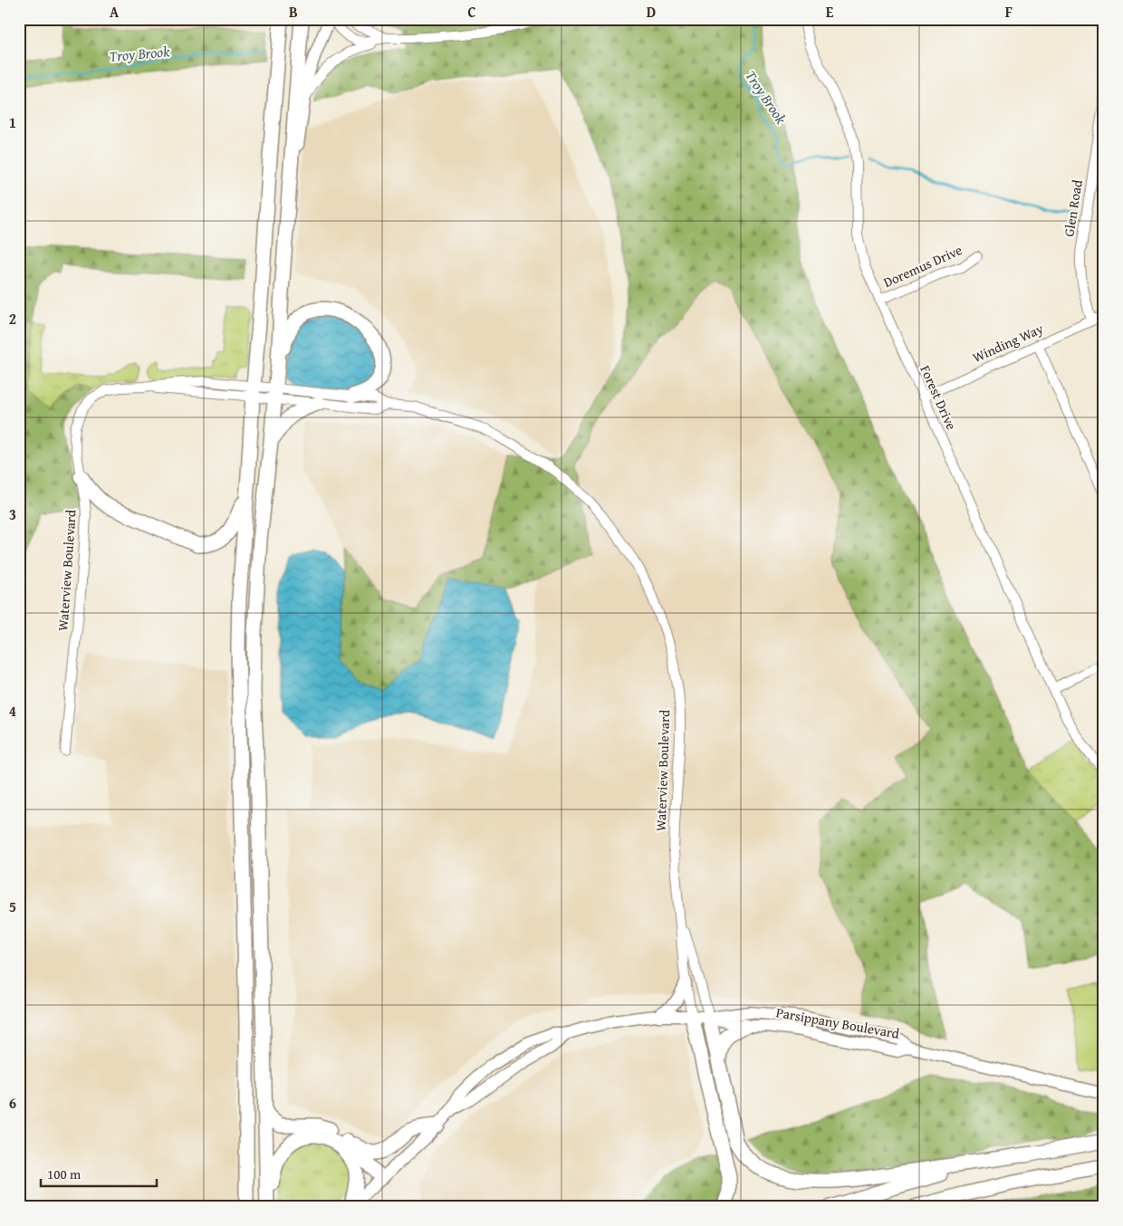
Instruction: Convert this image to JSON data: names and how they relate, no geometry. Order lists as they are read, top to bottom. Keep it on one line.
{"streets":{"main road":["Parsippany Boulevard"],"street":["Glen Road","Doremus Drive","Winding Way","Forest Drive","Waterview Boulevard"]},"crossings":[["Glen Road","Winding Way"],["Doremus Drive","Forest Drive"],["Winding Way","Forest Drive"],["Waterview Boulevard","Parsippany Boulevard"]],"water":["Troy Brook"],"scale_bar":"100 m","grid":{"columns":["A","B","C","D","E","F"],"rows":["1","2","3","4","5","6"]}}
